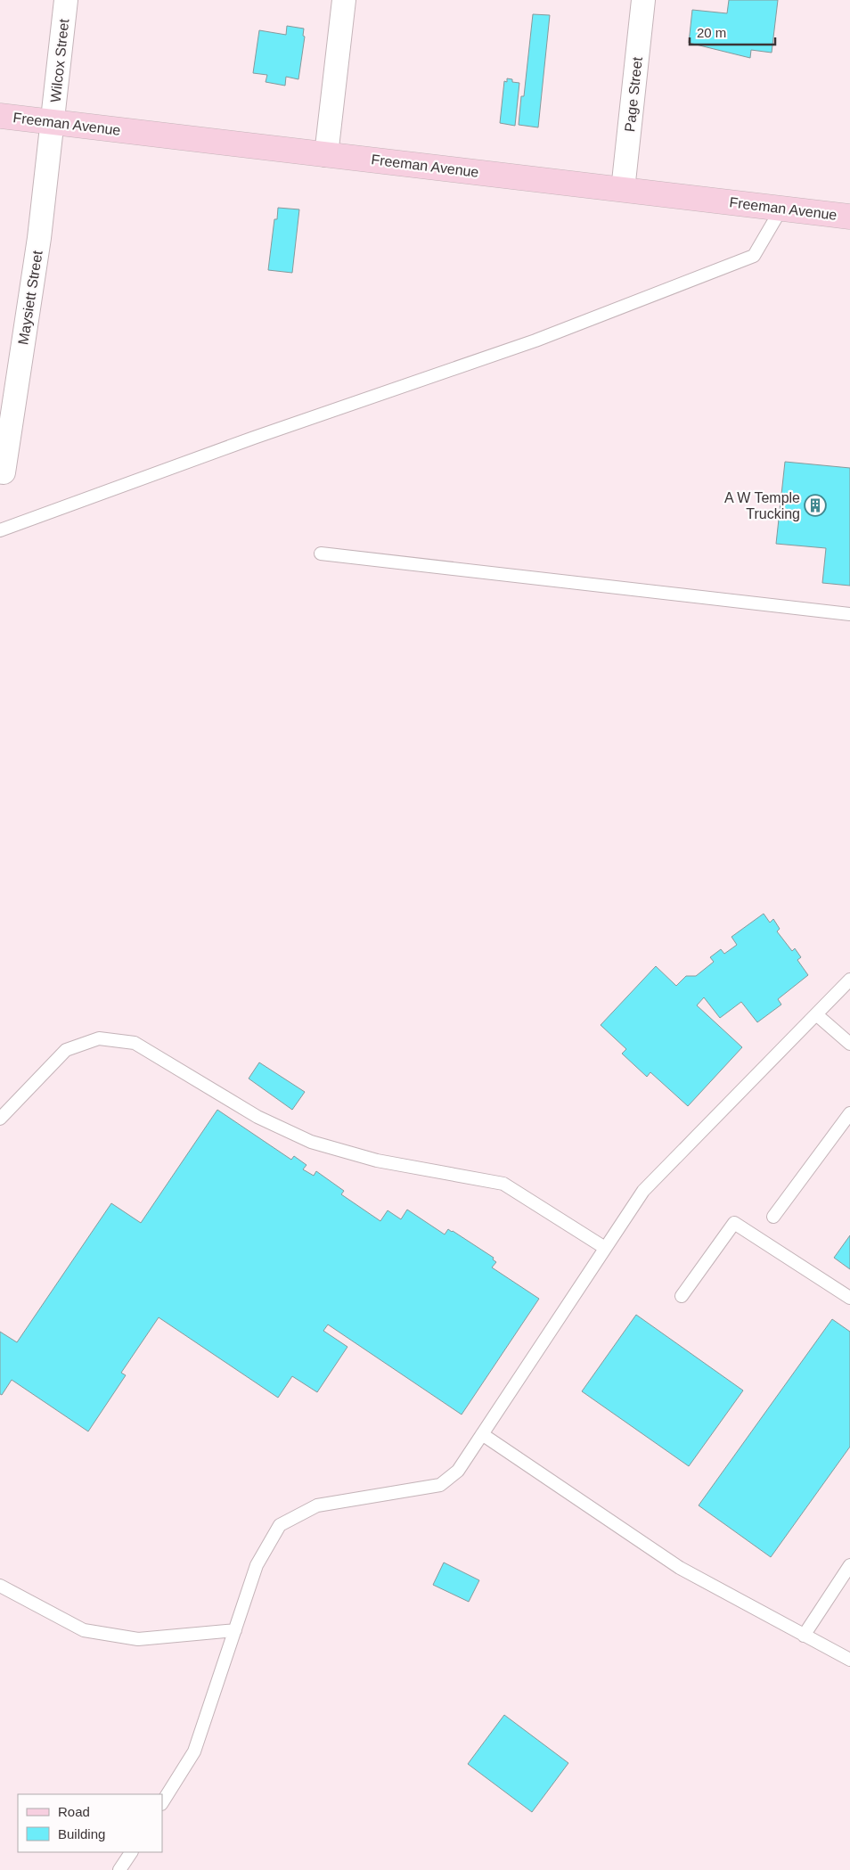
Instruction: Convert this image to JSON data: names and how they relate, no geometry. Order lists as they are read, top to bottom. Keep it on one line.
{"streets":{"street":["Wilcox Street","Page Street","Freeman Avenue","Maysiett Street"]},"crossings":[["Wilcox Street","Freeman Avenue"],["Wilcox Street","Maysiett Street"],["Page Street","Freeman Avenue"],["Freeman Avenue","Maysiett Street"]],"places":{"building":["A W Temple Trucking"]},"legend":["Road","Building"],"scale_bar":"20 m"}
